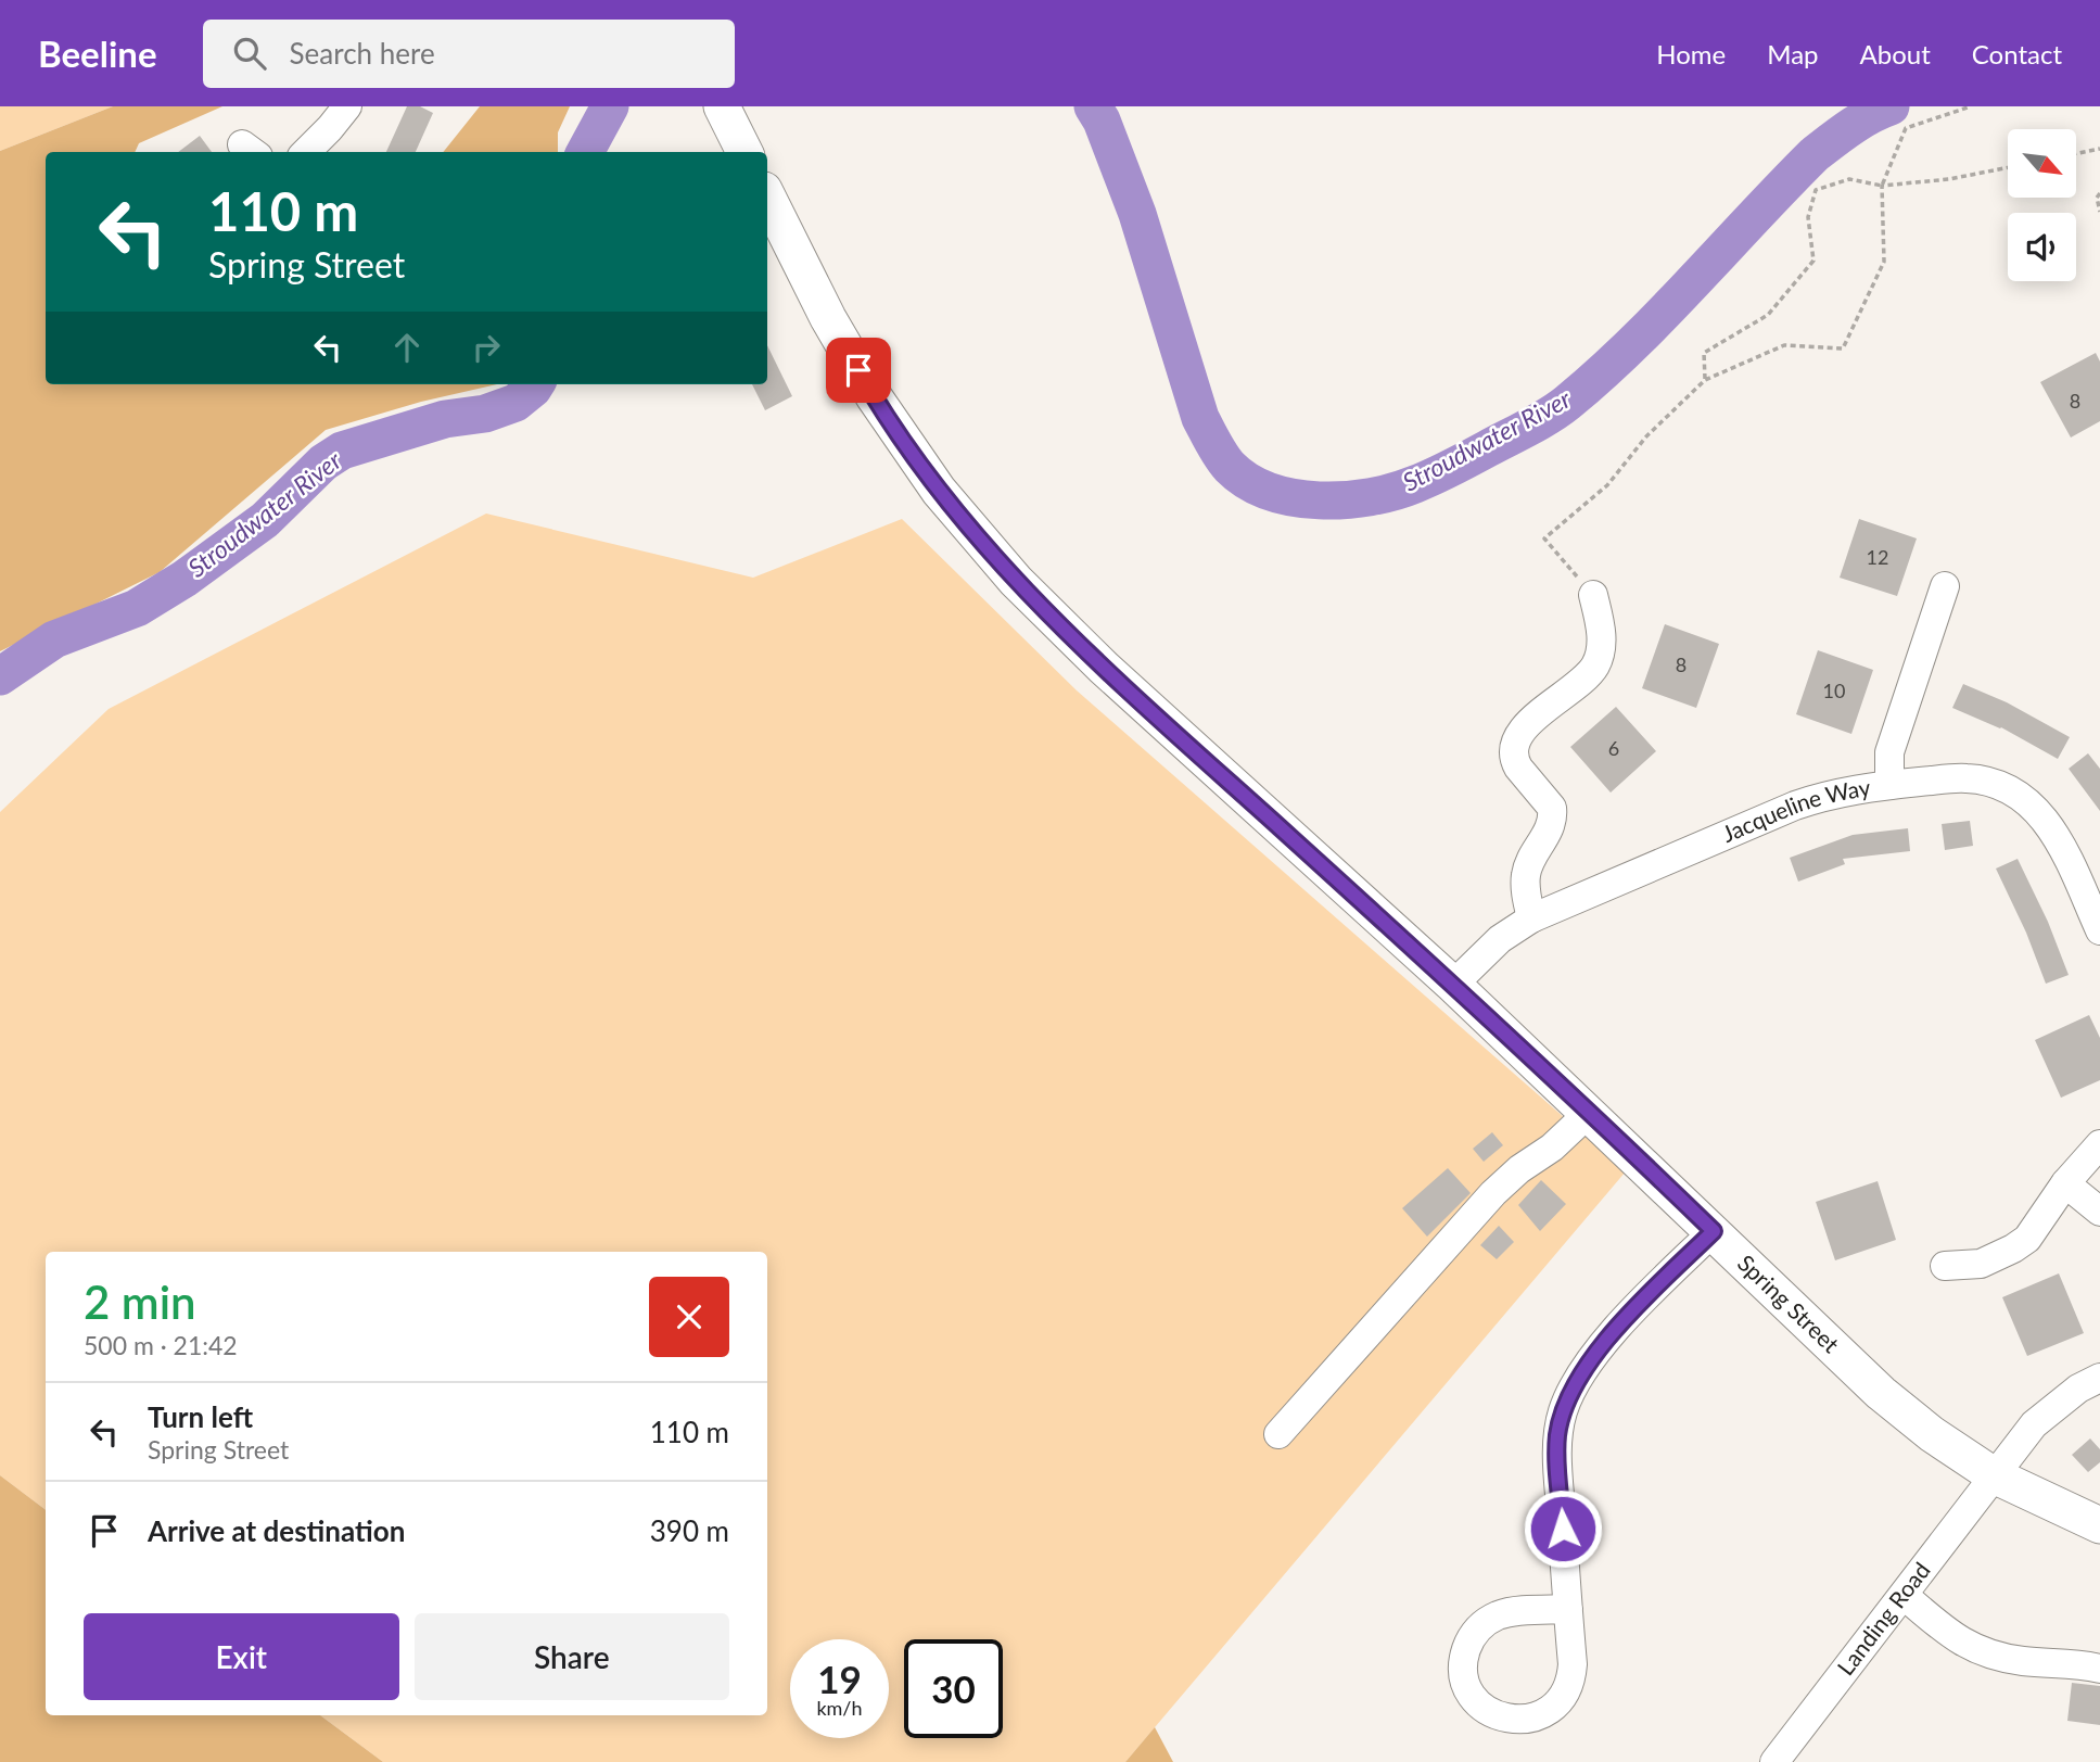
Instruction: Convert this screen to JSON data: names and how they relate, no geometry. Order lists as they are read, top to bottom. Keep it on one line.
{"streets":{"main road":["Spring Street"],"street":["Jacqueline Way","Landing Road"]},"crossings":[["Jacqueline Way","Spring Street"],["Spring Street","Landing Road"]],"water":["Stroudwater River"],"house_numbers":["8","12","8","10","6"],"north":"bottom right","page":{"header":"Beeline","search":"Search here","nav":["Home","Map","About","Contact"],"turn":["110 m","Spring Street"],"heading":["2 min","500 m · 21:42"],"list":[{"name":"Turn left","note":"Spring Street","value":"110 m"},{"name":"Arrive at destination","value":"390 m"}],"buttons":["Exit","Share"],"speed":"19 km/h","limit":"30"}}
